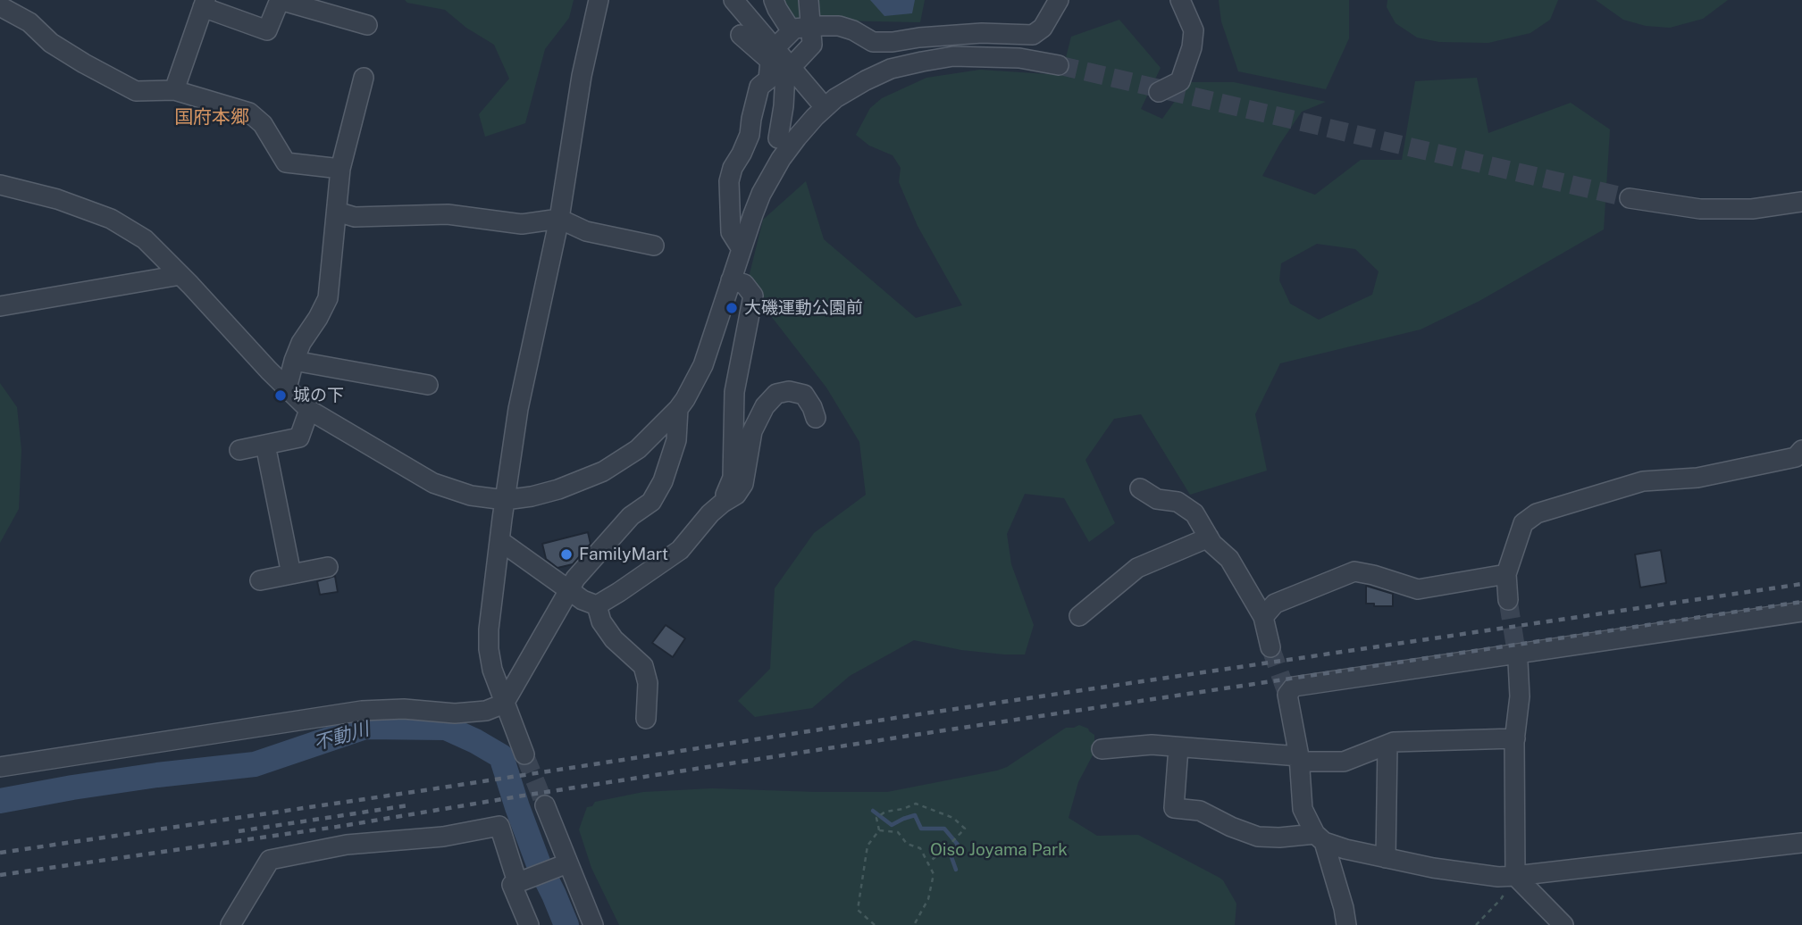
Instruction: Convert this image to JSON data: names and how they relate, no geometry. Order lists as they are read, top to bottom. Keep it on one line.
{"districts":["国府本郷"],"water":["不動川"],"parks":["Oiso Joyama Park"],"places":["大磯運動公園前","城の下","FamilyMart"]}
